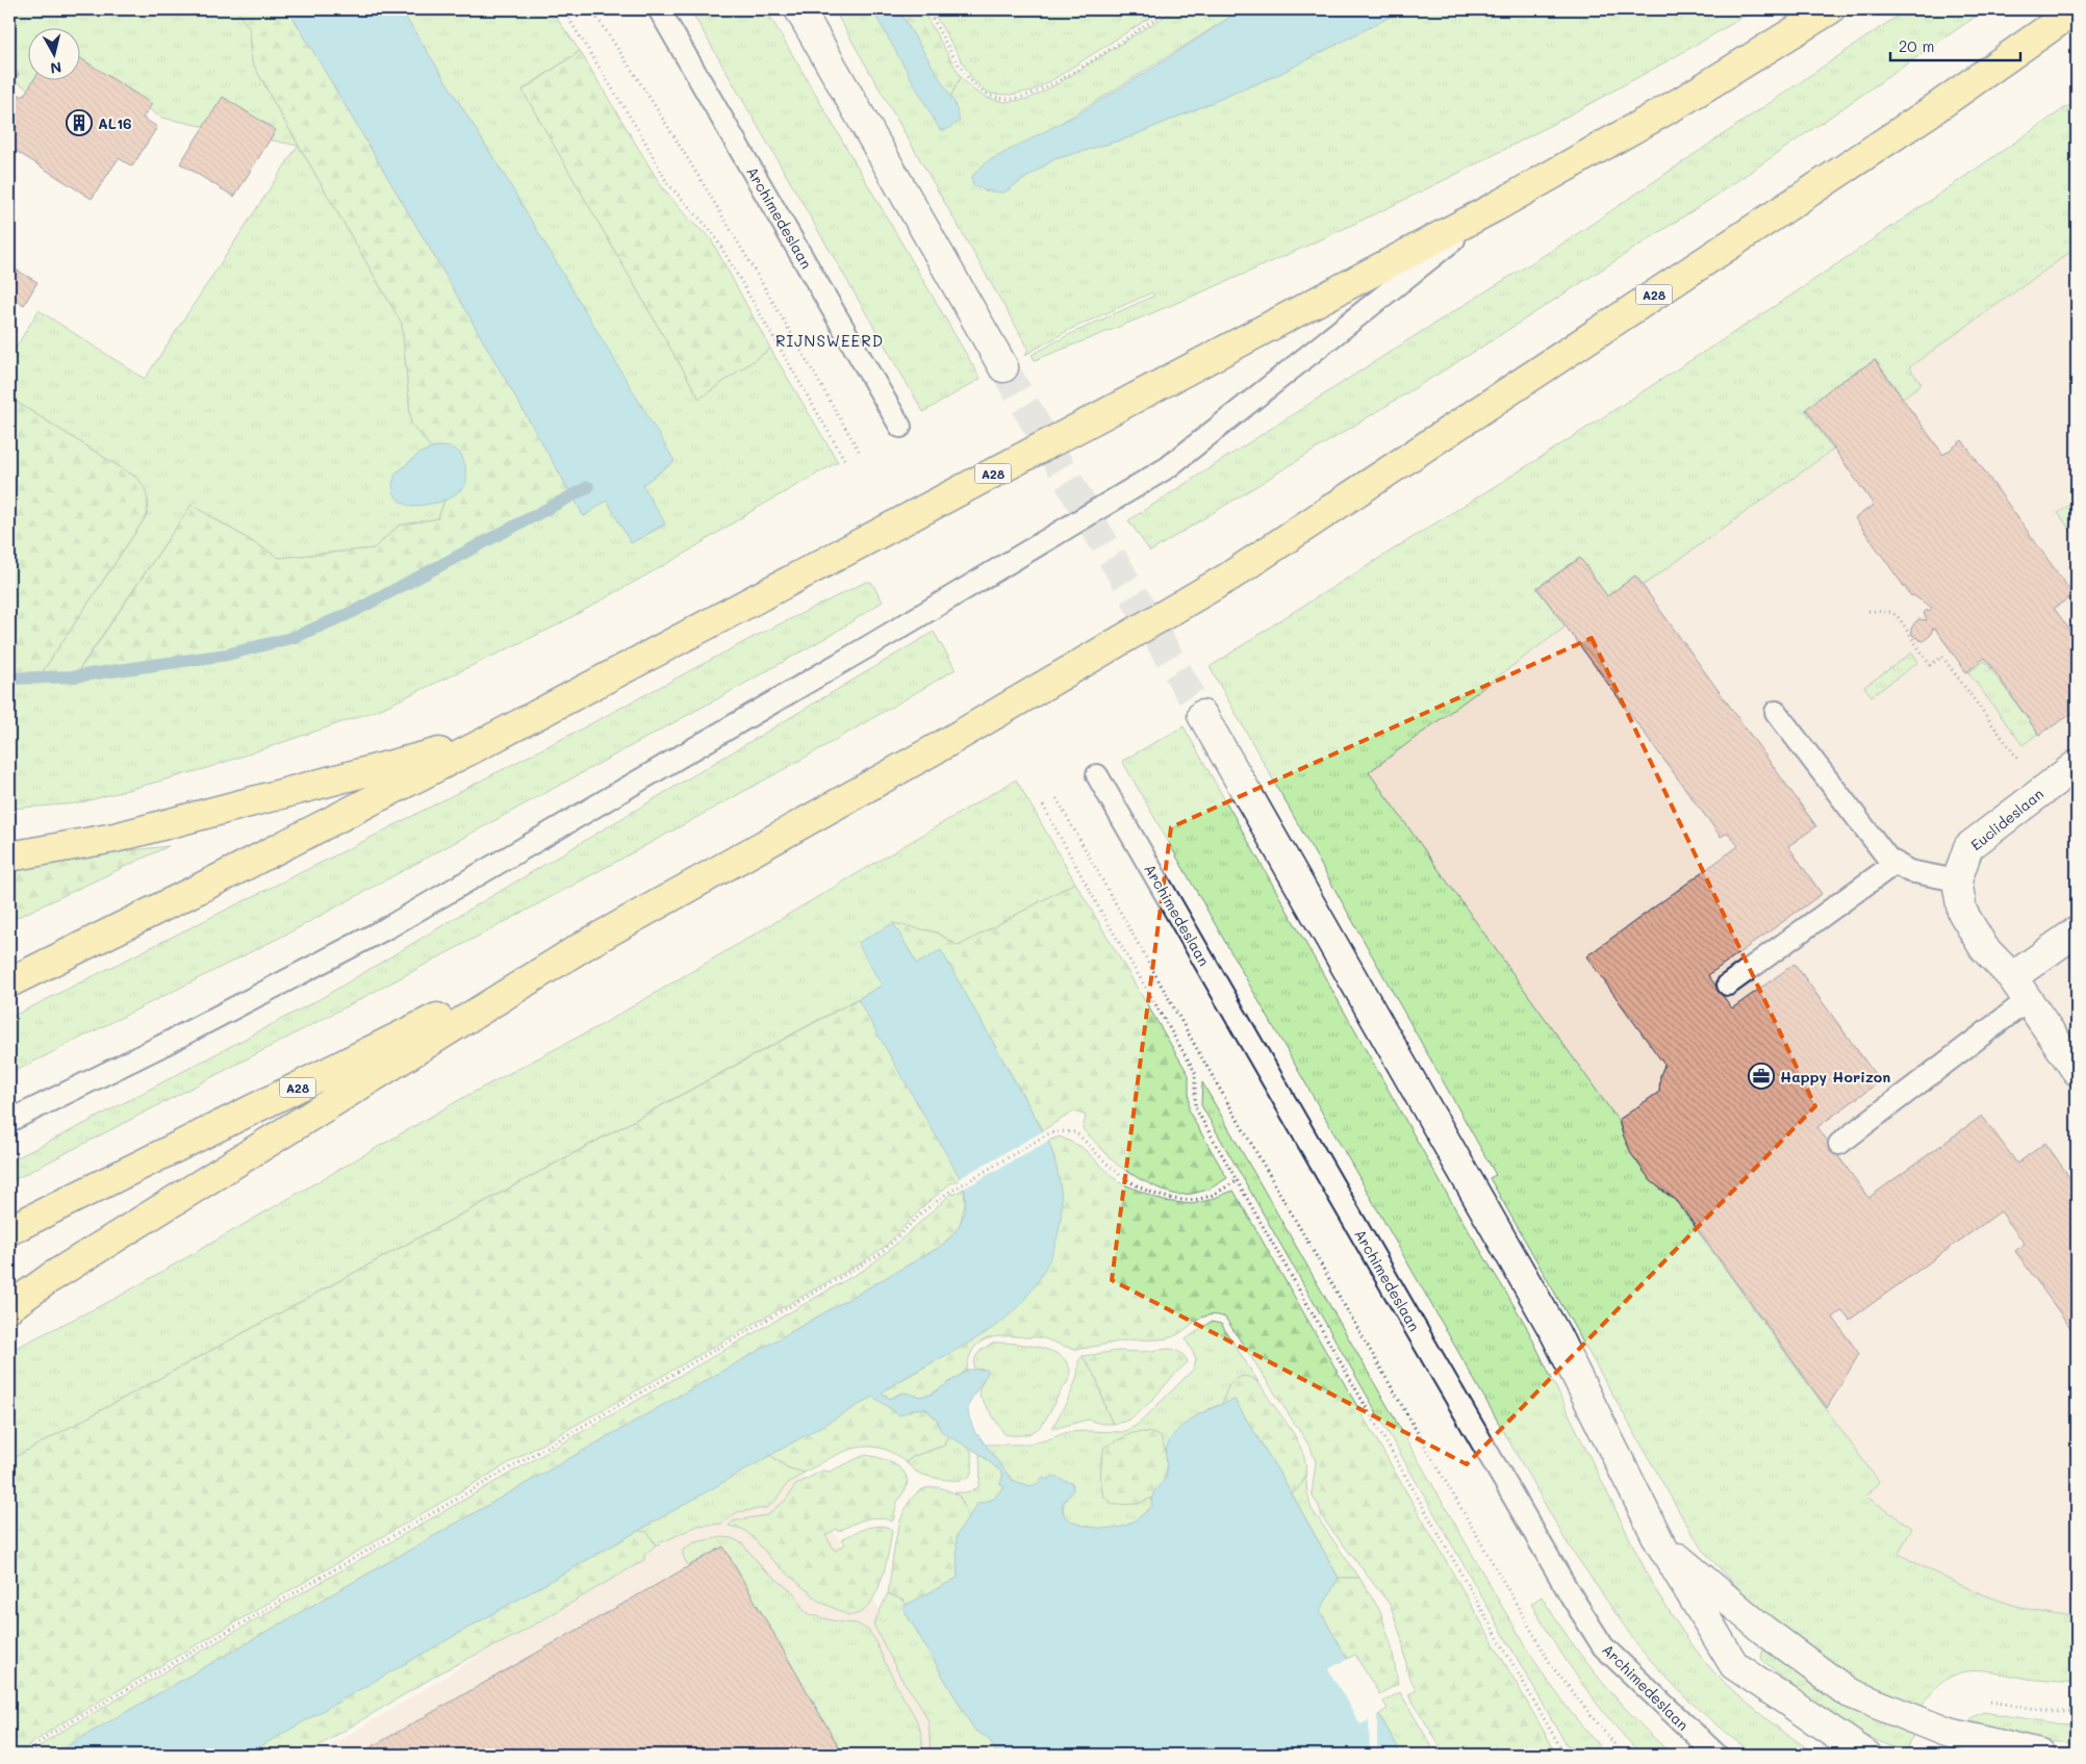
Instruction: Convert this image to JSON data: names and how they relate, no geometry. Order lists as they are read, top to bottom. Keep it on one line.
{"streets":{"highway":["A28"],"main road":["Euclideslaan"],"lane":["Archimedeslaan"]},"districts":["RIJNSWEERD"],"places":{"building":["AL16"],"office":["Happy Horizon"]},"scale_bar":"20 m","north":"bottom"}
